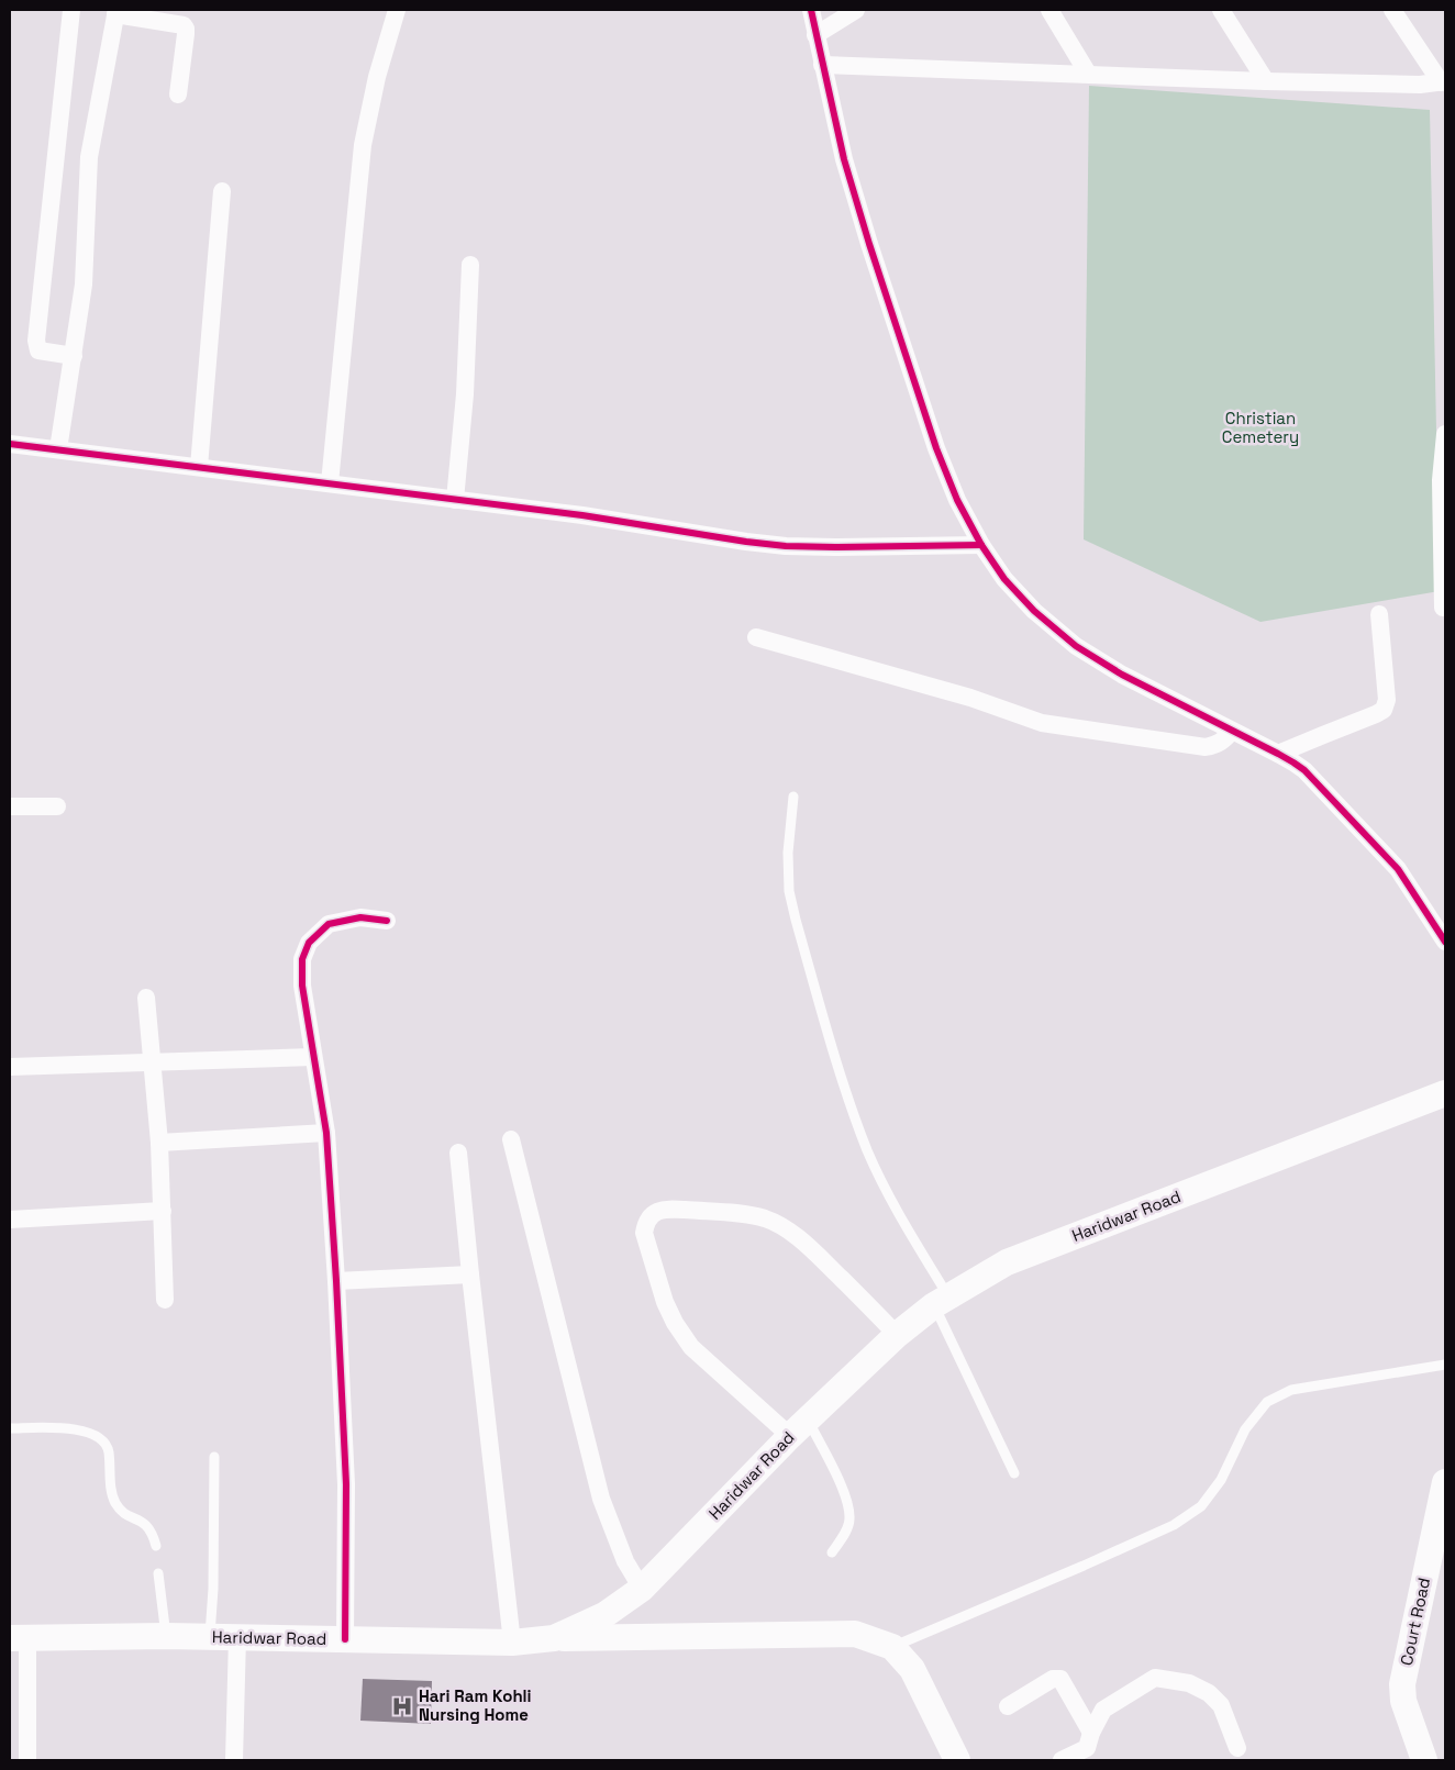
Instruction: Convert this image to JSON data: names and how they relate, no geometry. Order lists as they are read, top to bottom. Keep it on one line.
{"streets":{"main road":["Haridwar Road","Court Road"]},"parks":["Christian Cemetery"],"places":{"hospital":["Hari Ram Kohli Nursing Home"]}}
